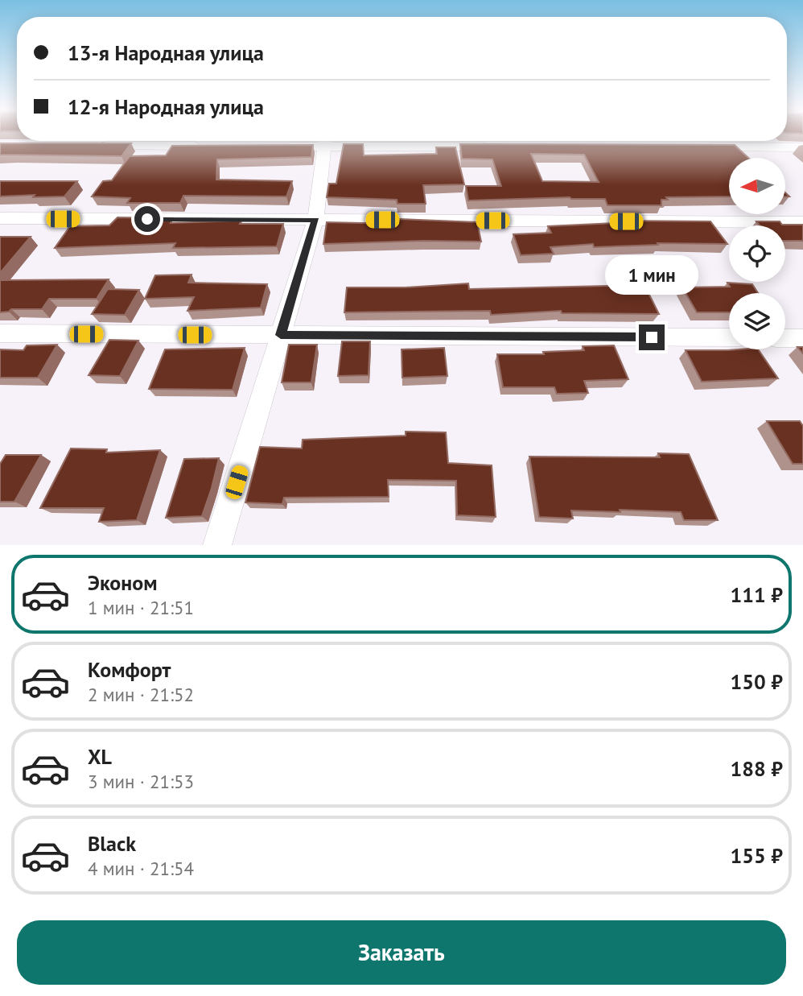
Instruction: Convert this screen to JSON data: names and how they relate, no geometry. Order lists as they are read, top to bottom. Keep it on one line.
{"north":"left","page":{"banner":["13-я Народная улица","12-я Народная улица"],"bubble":"1 мин","list":[{"name":"Эконом","note":"1 мин · 21:51","value":"111 ₽"},{"name":"Комфорт","note":"2 мин · 21:52","value":"150 ₽"},{"name":"XL","note":"3 мин · 21:53","value":"188 ₽"},{"name":"Black","note":"4 мин · 21:54","value":"155 ₽"}],"buttons":"Заказать"}}
